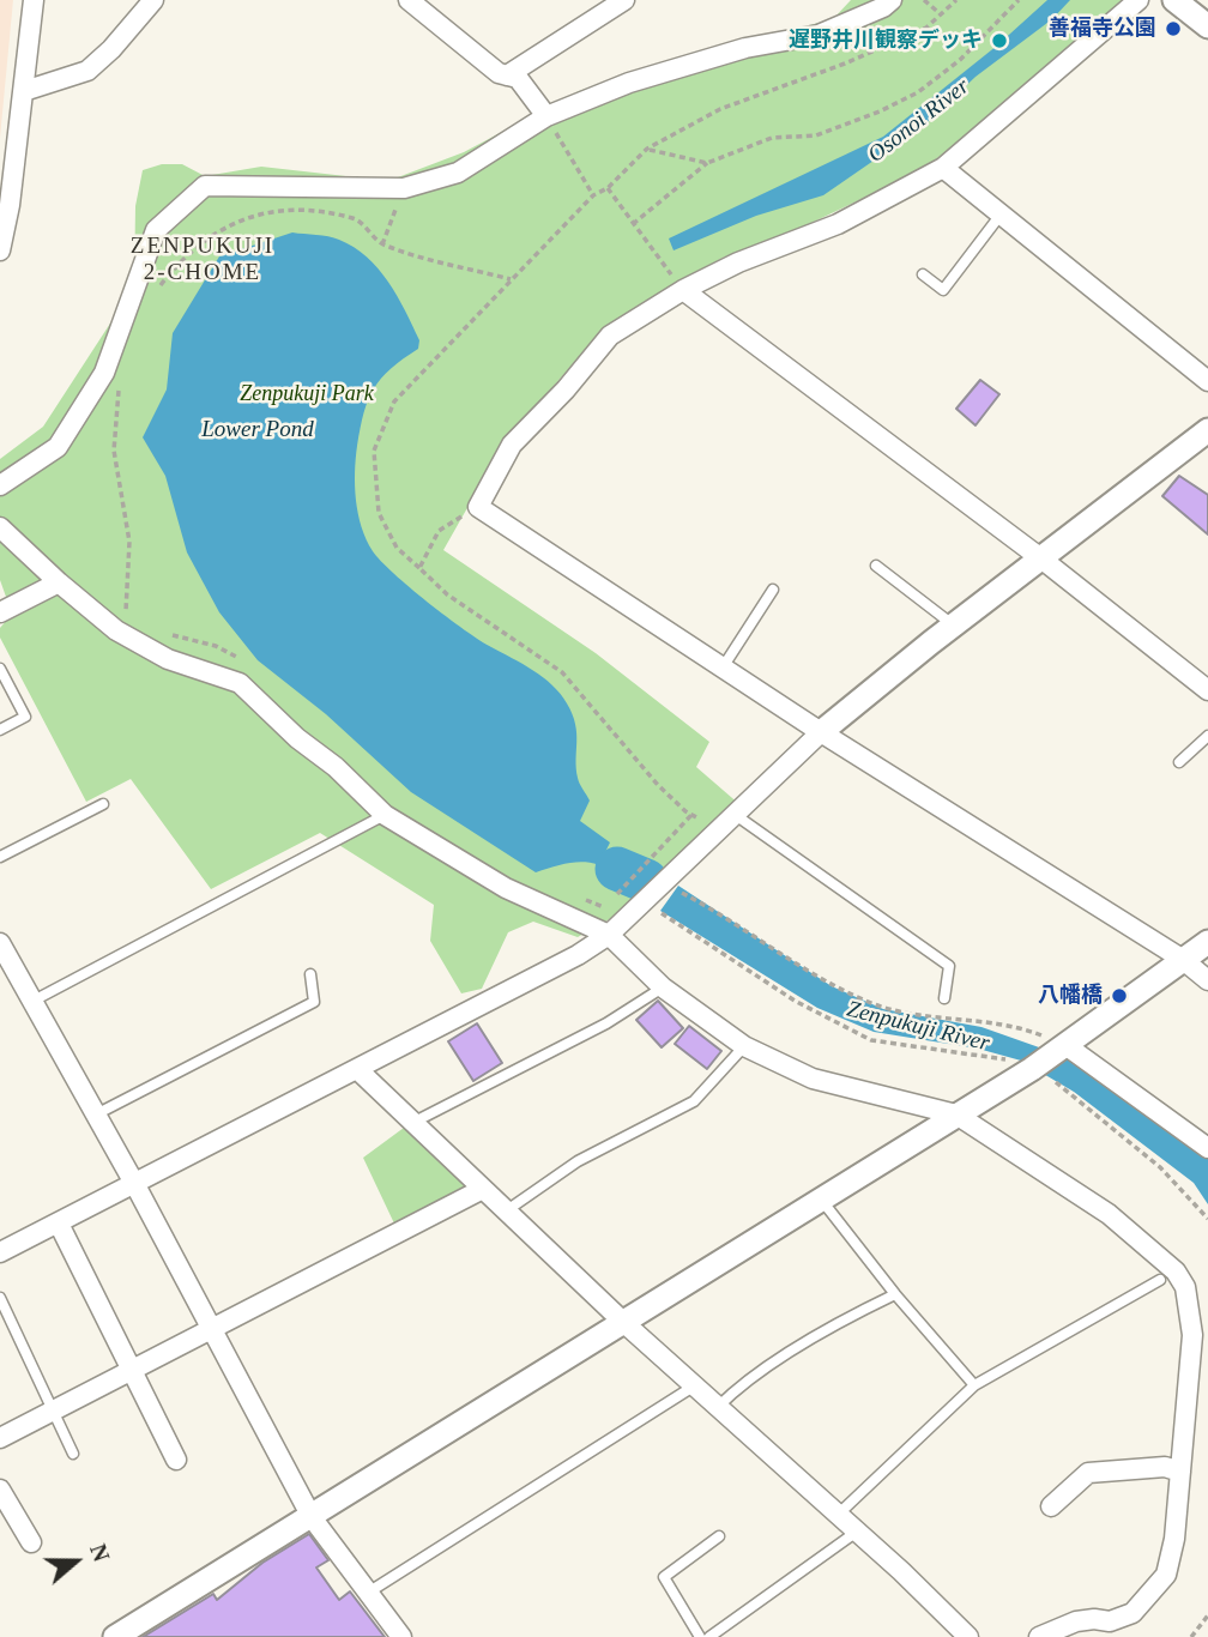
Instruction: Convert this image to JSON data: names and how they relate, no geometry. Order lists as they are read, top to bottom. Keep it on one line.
{"districts":["ZENPUKUJI 2-CHOME"],"water":["Osonoi River","Lower Pond","Zenpukuji River"],"parks":["Zenpukuji Park"],"places":["善福寺公園","遅野井川観察デッキ","八幡橋"],"north":"right"}
